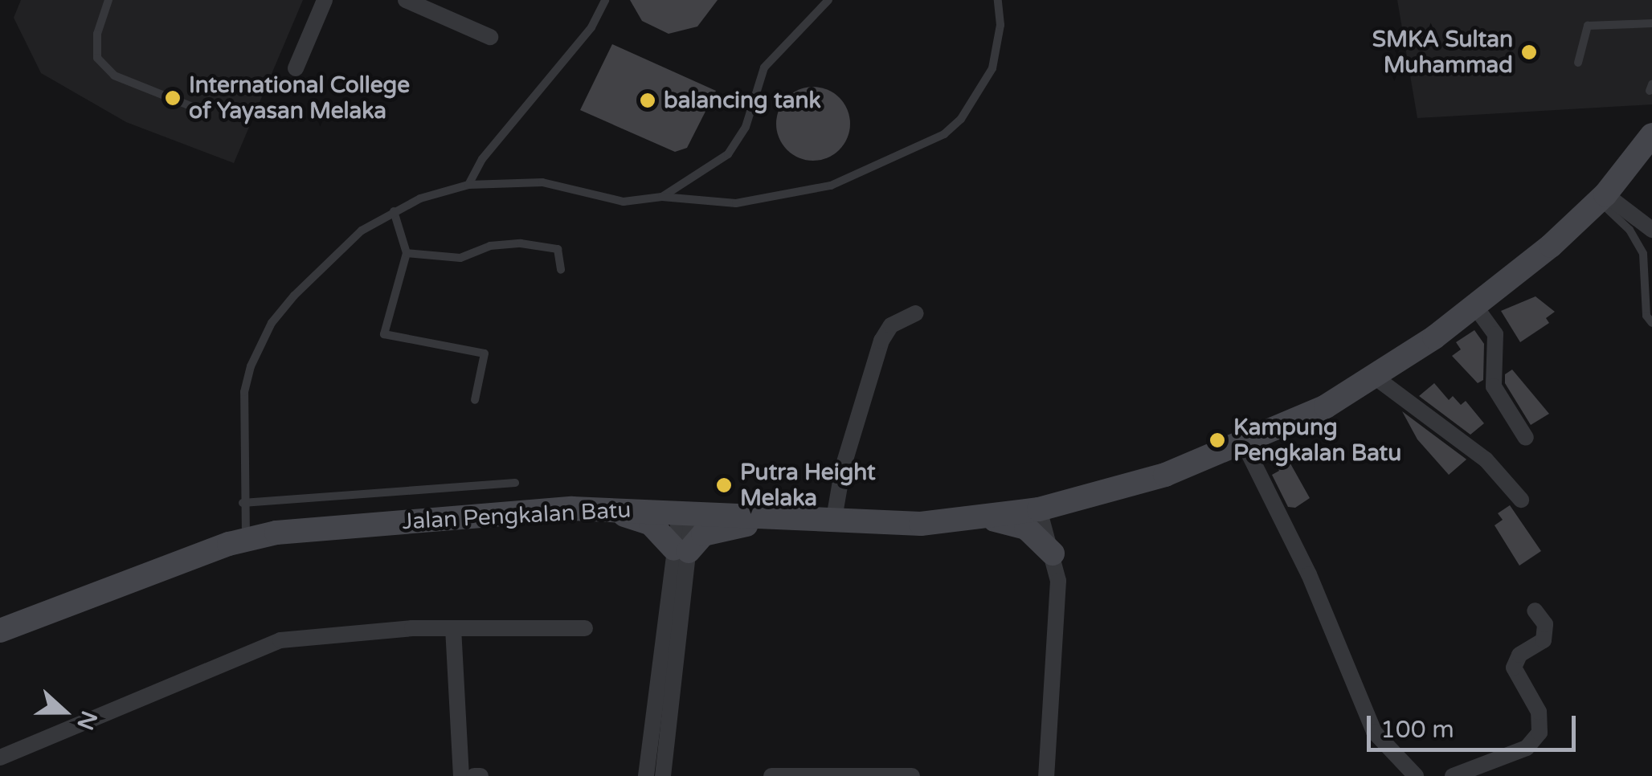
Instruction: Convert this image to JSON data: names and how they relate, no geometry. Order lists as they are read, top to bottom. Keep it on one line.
{"streets":{"main road":["Jalan Pengkalan Batu"]},"places":["SMKA Sultan Muhammad","International College of Yayasan Melaka","balancing tank","Kampung Pengkalan Batu","Putra Height Melaka"],"scale_bar":"100 m","north":"right"}
